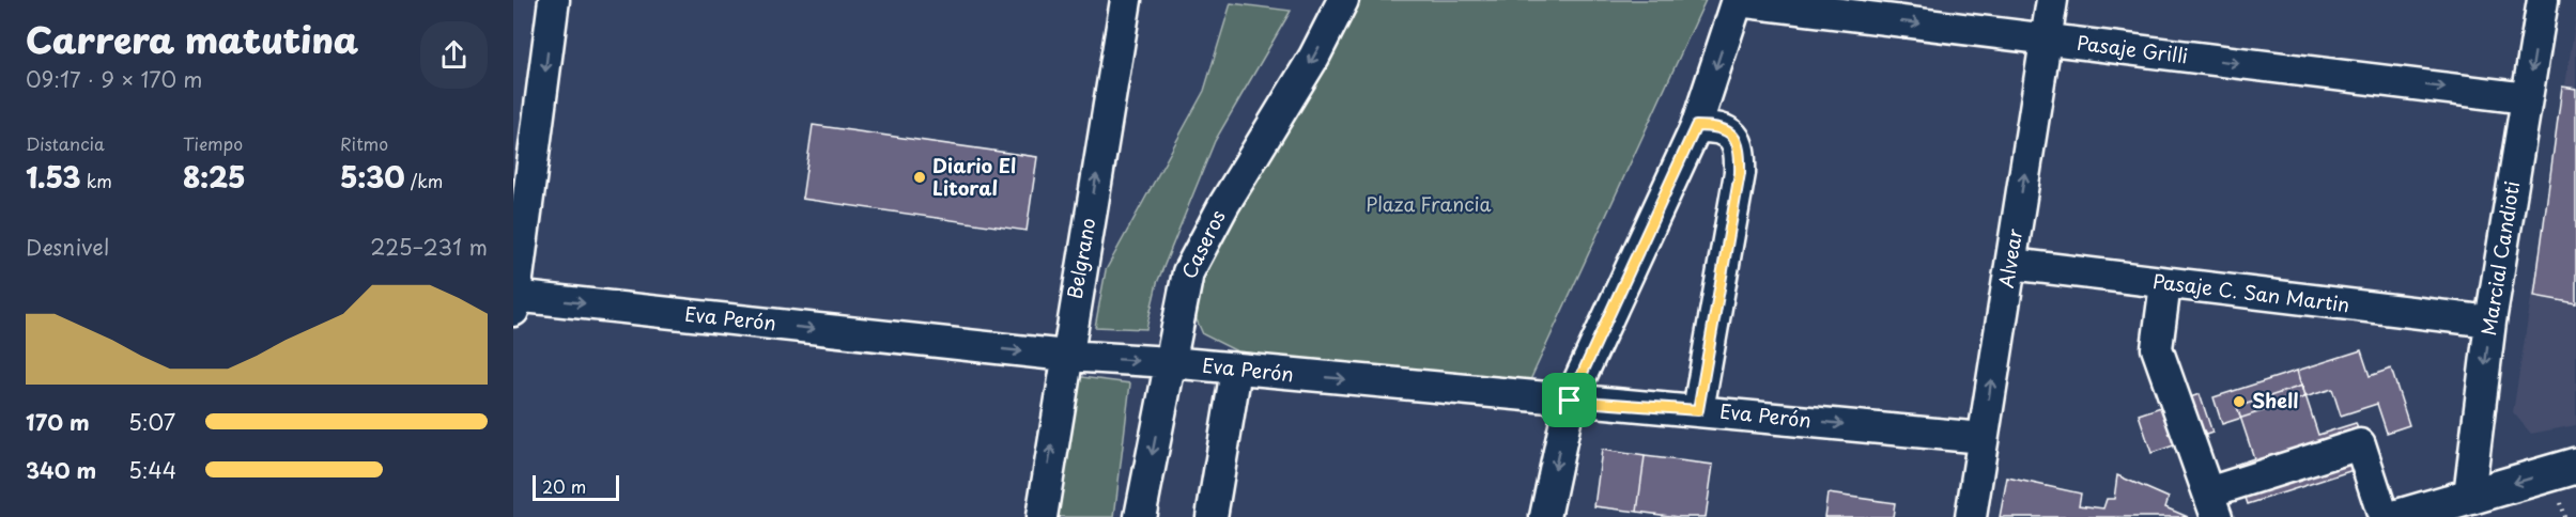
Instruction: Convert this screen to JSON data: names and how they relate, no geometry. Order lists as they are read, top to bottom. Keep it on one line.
{"streets":{"street":["Pasaje Grilli","Caseros","Belgrano","Alvear","Marcial Candioti","Pasaje C. San Martin","Eva Perón"]},"crossings":[["Pasaje Grilli","Alvear"],["Pasaje Grilli","Marcial Candioti"],["Caseros","Eva Perón"],["Belgrano","Eva Perón"],["Alvear","Pasaje C. San Martin"],["Alvear","Eva Perón"],["Marcial Candioti","Pasaje C. San Martin"]],"one_way":["Pasaje Grilli","Caseros","Belgrano","Marcial Candioti","Eva Perón"],"parks":["Plaza Francia"],"places":["Diario El Litoral","Shell"],"scale_bar":"20 m","page":{"heading":["Carrera matutina","09:17 · 9 × 170 m"],"stats":[["Distancia","1.53 km"],["Tiempo","8:25"],["Ritmo","5:30 /km"]],"chart":["Desnivel","225–231 m"],"list":[{"name":"170 m","note":"5:07"},{"name":"340 m","note":"5:44"}],"scale":"20 m"}}
